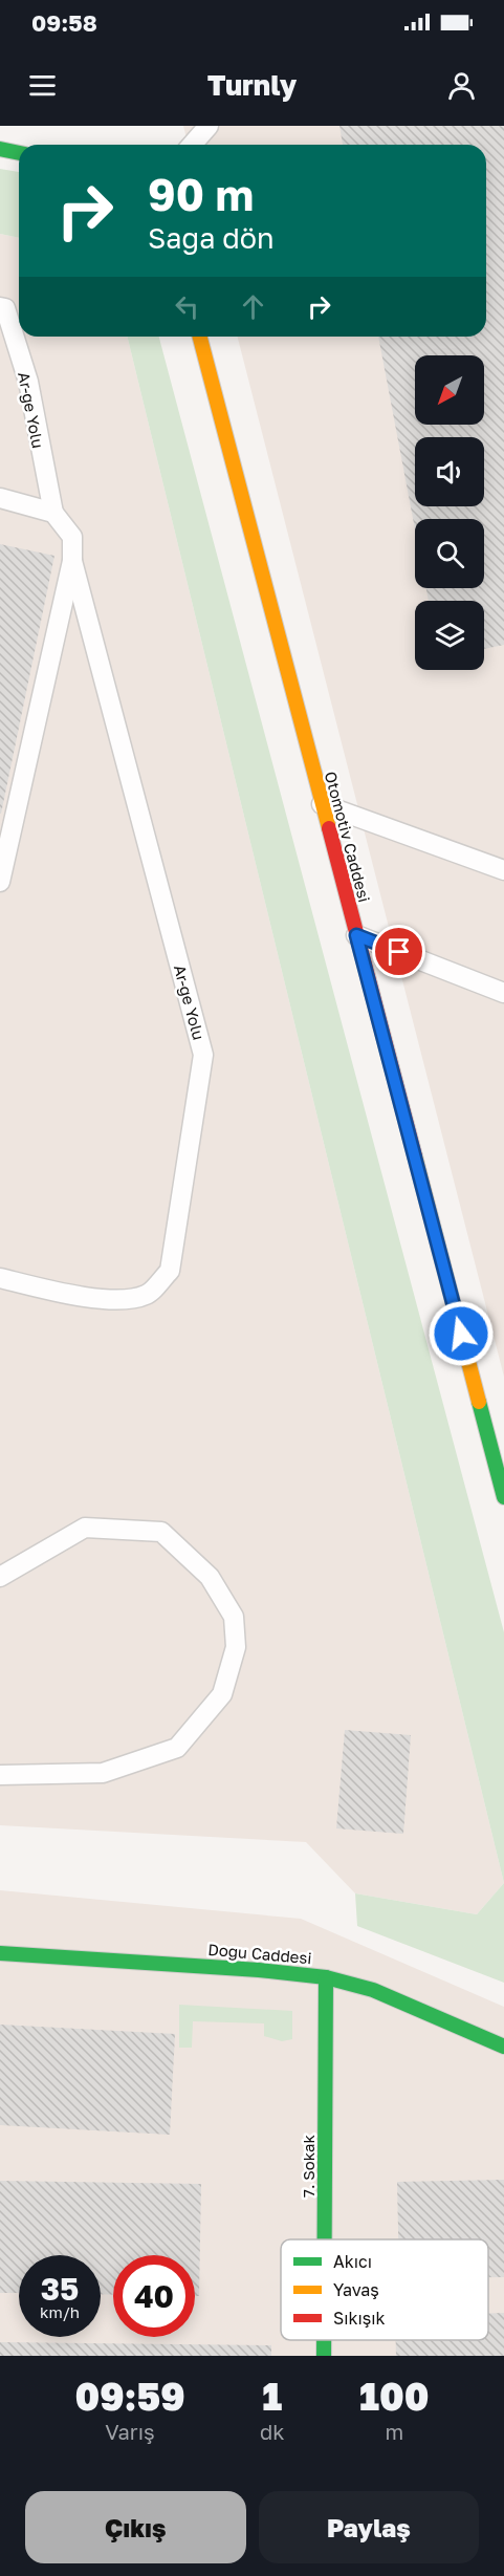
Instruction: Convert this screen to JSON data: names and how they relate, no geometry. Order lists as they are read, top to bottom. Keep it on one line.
{"streets":{"street":["Otomotiv Caddesi","Doğu Caddesi","7. Sokak"],"lane":["Ar-ge Yolu"]},"crossings":[["Doğu Caddesi","7. Sokak"]],"legend":["Akıcı","Yavaş","Sıkışık"],"north":"bottom left","page":{"status":"09:58","header":"Turnly","turn":["90 m","Sağa dön"],"speed":"35 km/h","limit":"40","eta":["09:59","Varış","1","dk","100","m"],"buttons":["Çıkış","Paylaş"]}}
